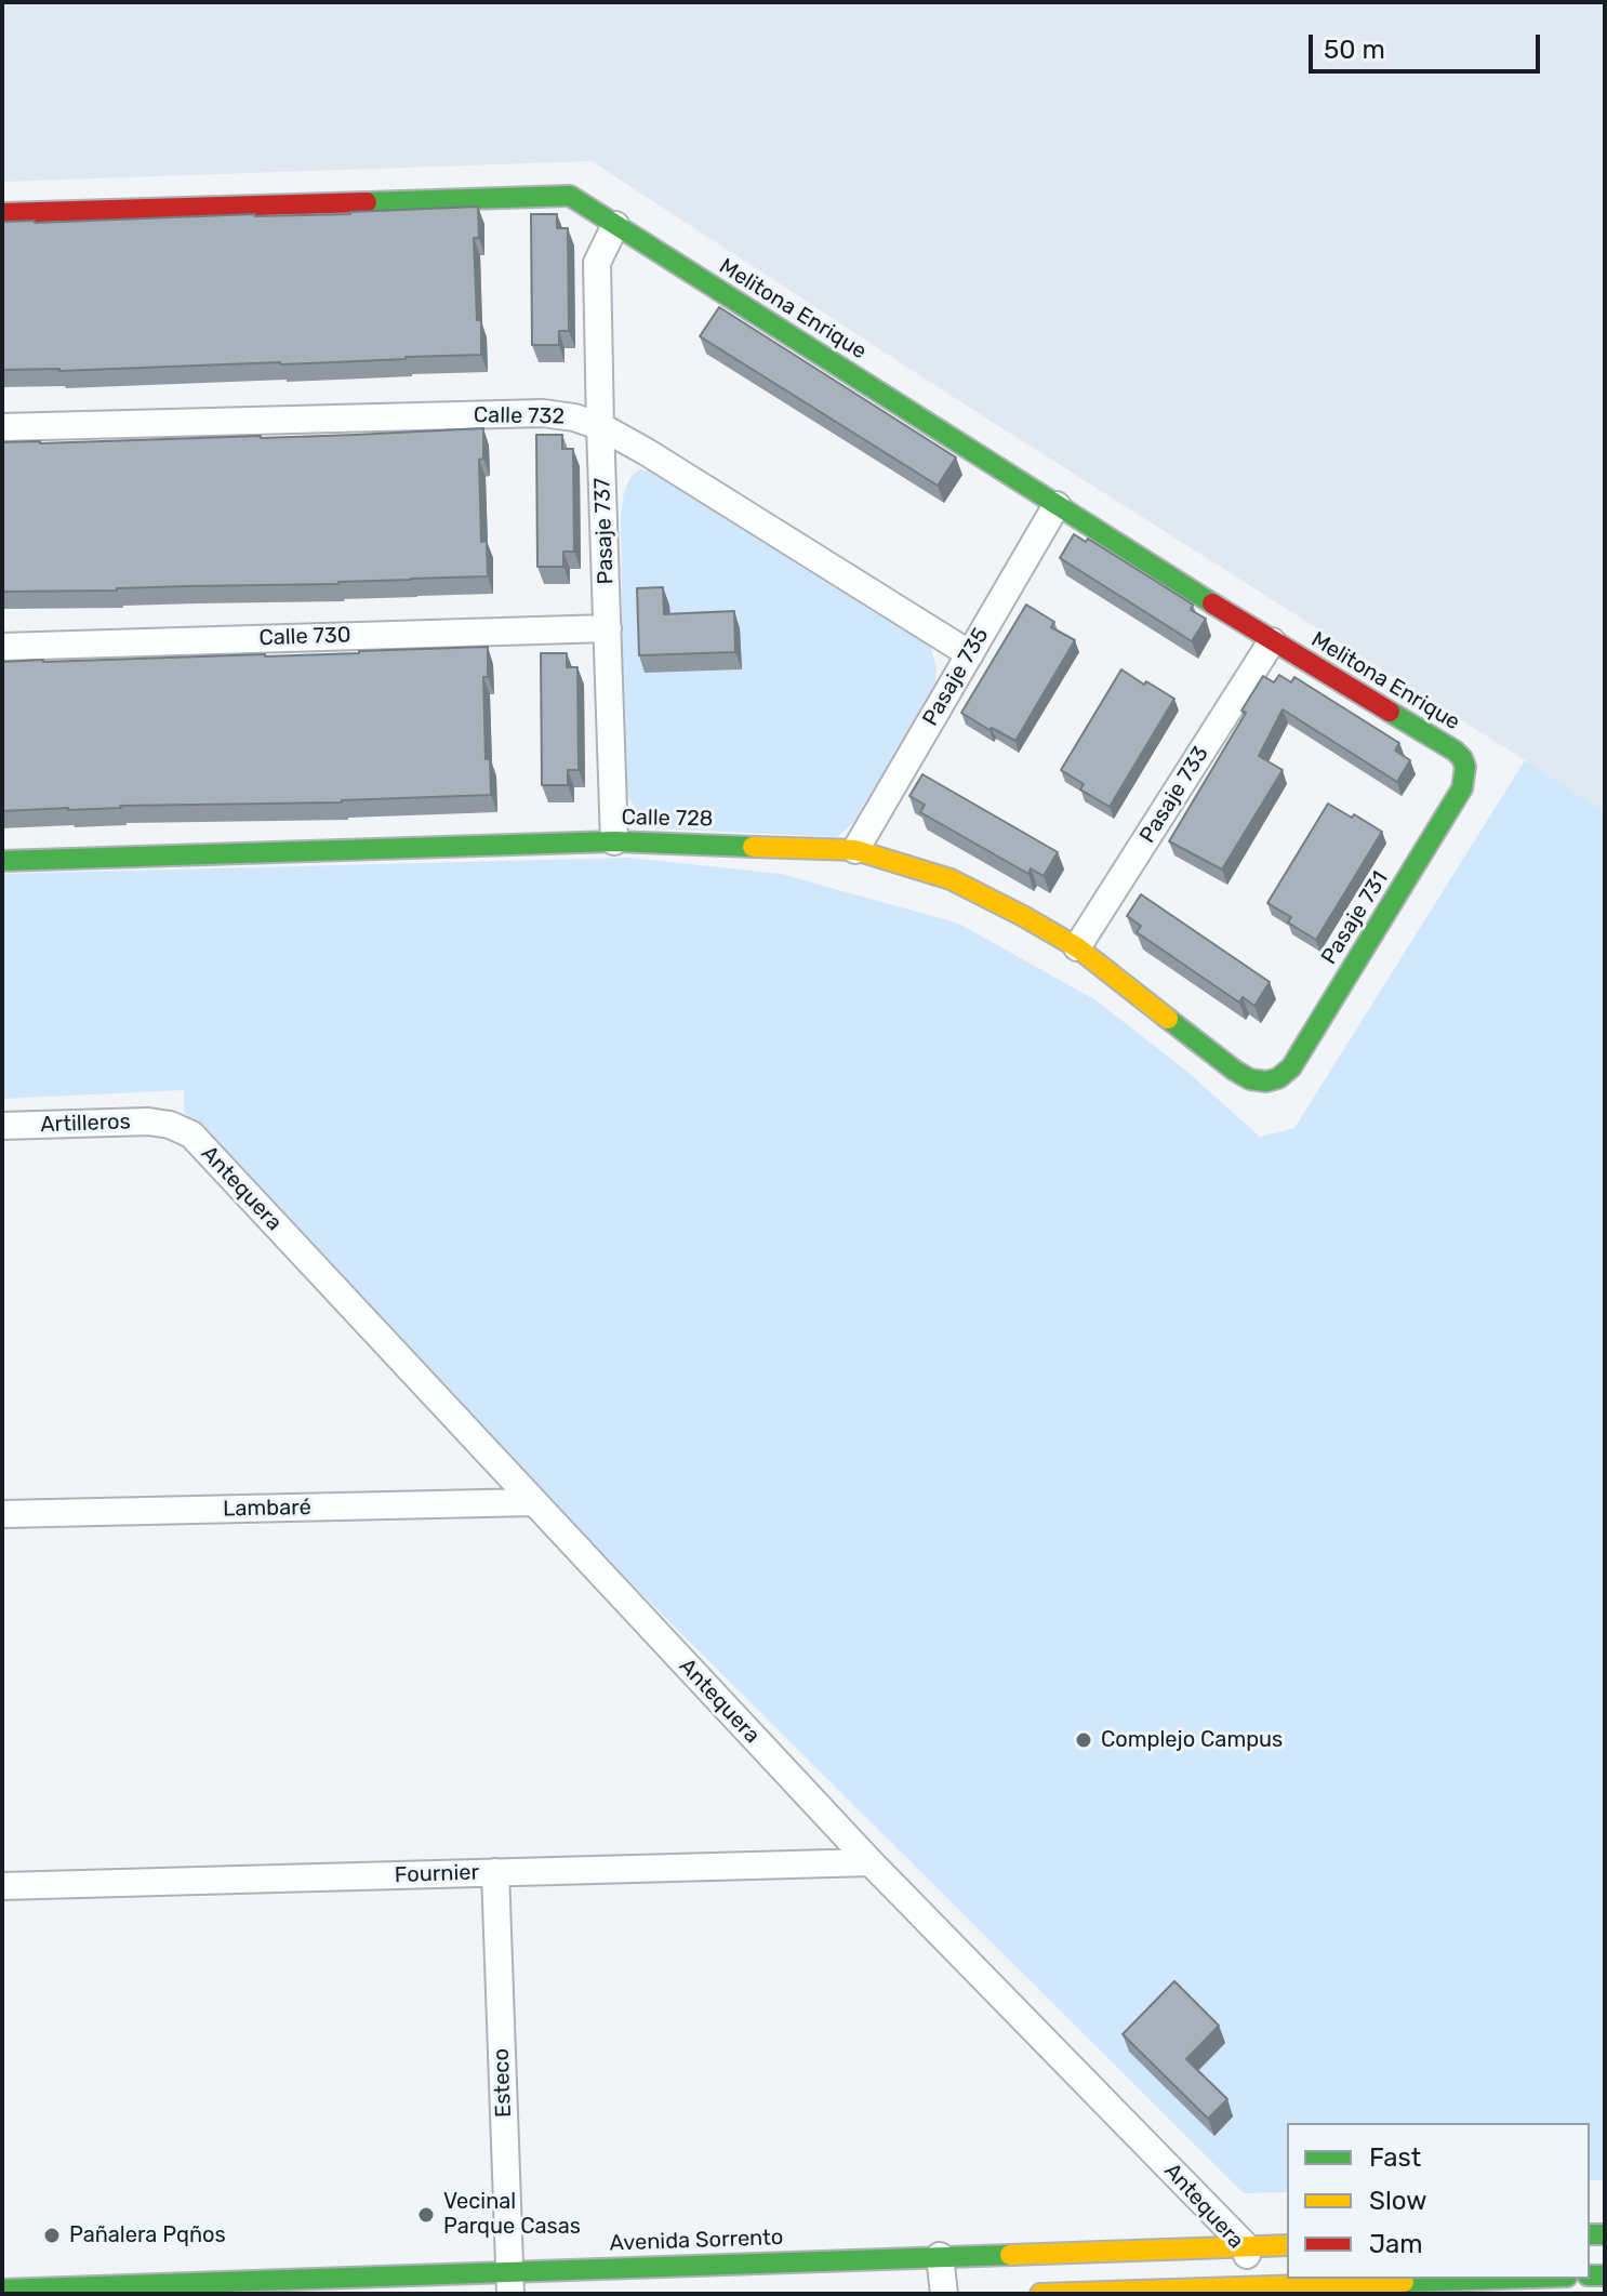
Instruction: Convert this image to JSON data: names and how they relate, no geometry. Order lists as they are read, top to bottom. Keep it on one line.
{"streets":{"street":["Melitona Enrique","Calle 732","Pasaje 737","Calle 730","Pasaje 735","Pasaje 733","Calle 728","Pasaje 731","Artilleros","Antequera","Lambaré","Fournier","Esteco","Avenida Sorrento"]},"crossings":[["Melitona Enrique","Pasaje 737"],["Melitona Enrique","Pasaje 735"],["Melitona Enrique","Pasaje 733"],["Melitona Enrique","Pasaje 731"],["Calle 732","Pasaje 737"],["Calle 732","Pasaje 735"],["Pasaje 737","Calle 730"],["Pasaje 737","Calle 728"],["Pasaje 735","Calle 728"],["Pasaje 733","Calle 728"],["Calle 728","Pasaje 731"],["Artilleros","Antequera"],["Antequera","Lambaré"],["Antequera","Fournier"],["Antequera","Avenida Sorrento"],["Fournier","Esteco"],["Esteco","Avenida Sorrento"]],"places":["Complejo Campus","Vecinal Parque Casas","Pañalera Pqños"],"legend":["Fast","Slow","Jam"],"scale_bar":"50 m"}
